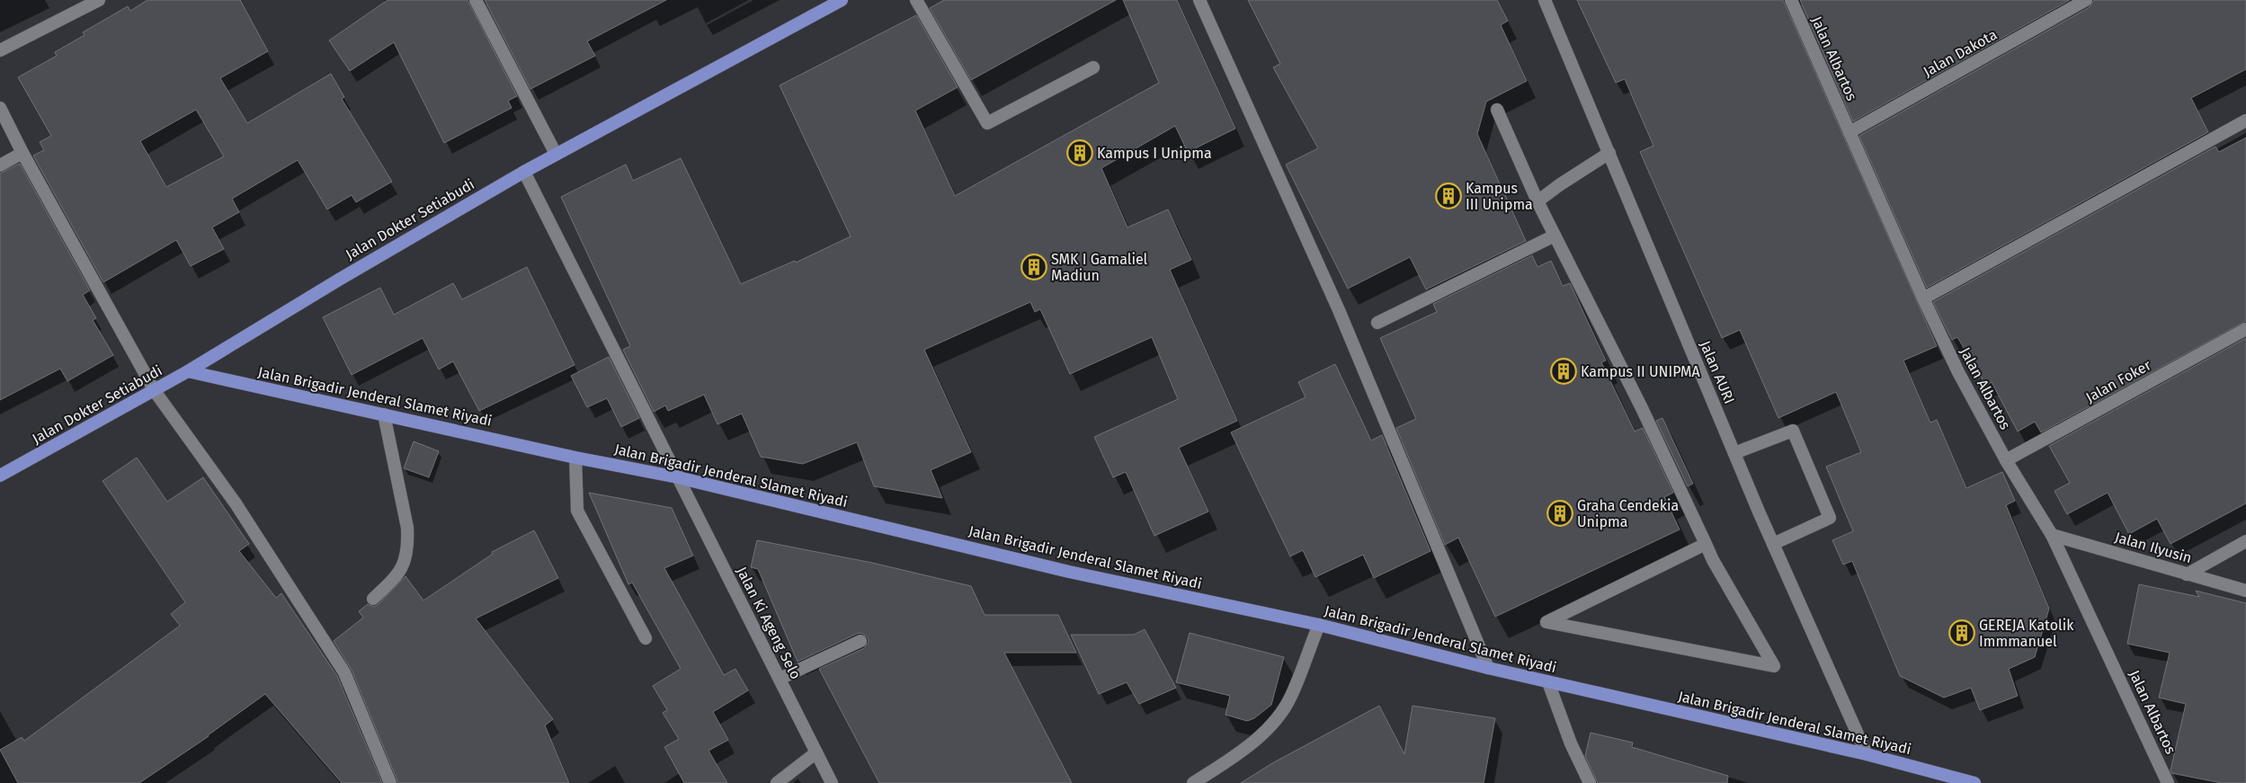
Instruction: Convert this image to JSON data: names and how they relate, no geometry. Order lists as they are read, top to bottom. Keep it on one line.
{"streets":{"main road":["Jalan Dokter Setiabudi","Jalan Brigadir Jenderal Slamet Riyadi"],"street":["Jalan Dakota","Jalan Albartos","Jalan AURI","Jalan Foker","Jalan Ilyusin","Jalan Ki Ageng Selo"]},"crossings":[["Jalan Dakota","Jalan Albartos"],["Jalan Albartos","Jalan Foker"],["Jalan Albartos","Jalan Ilyusin"],["Jalan Dokter Setiabudi","Jalan Brigadir Jenderal Slamet Riyadi"],["Jalan Dokter Setiabudi","Jalan Ki Ageng Selo"],["Jalan AURI","Jalan Brigadir Jenderal Slamet Riyadi"],["Jalan Brigadir Jenderal Slamet Riyadi","Jalan Ki Ageng Selo"]],"places":{"building":["Kampus I Unipma","Kampus III Unipma","SMK I Gamaliel Madiun","Kampus II UNIPMA","Graha Cendekia Unipma","GEREJA Katolik Immmanuel"]}}
